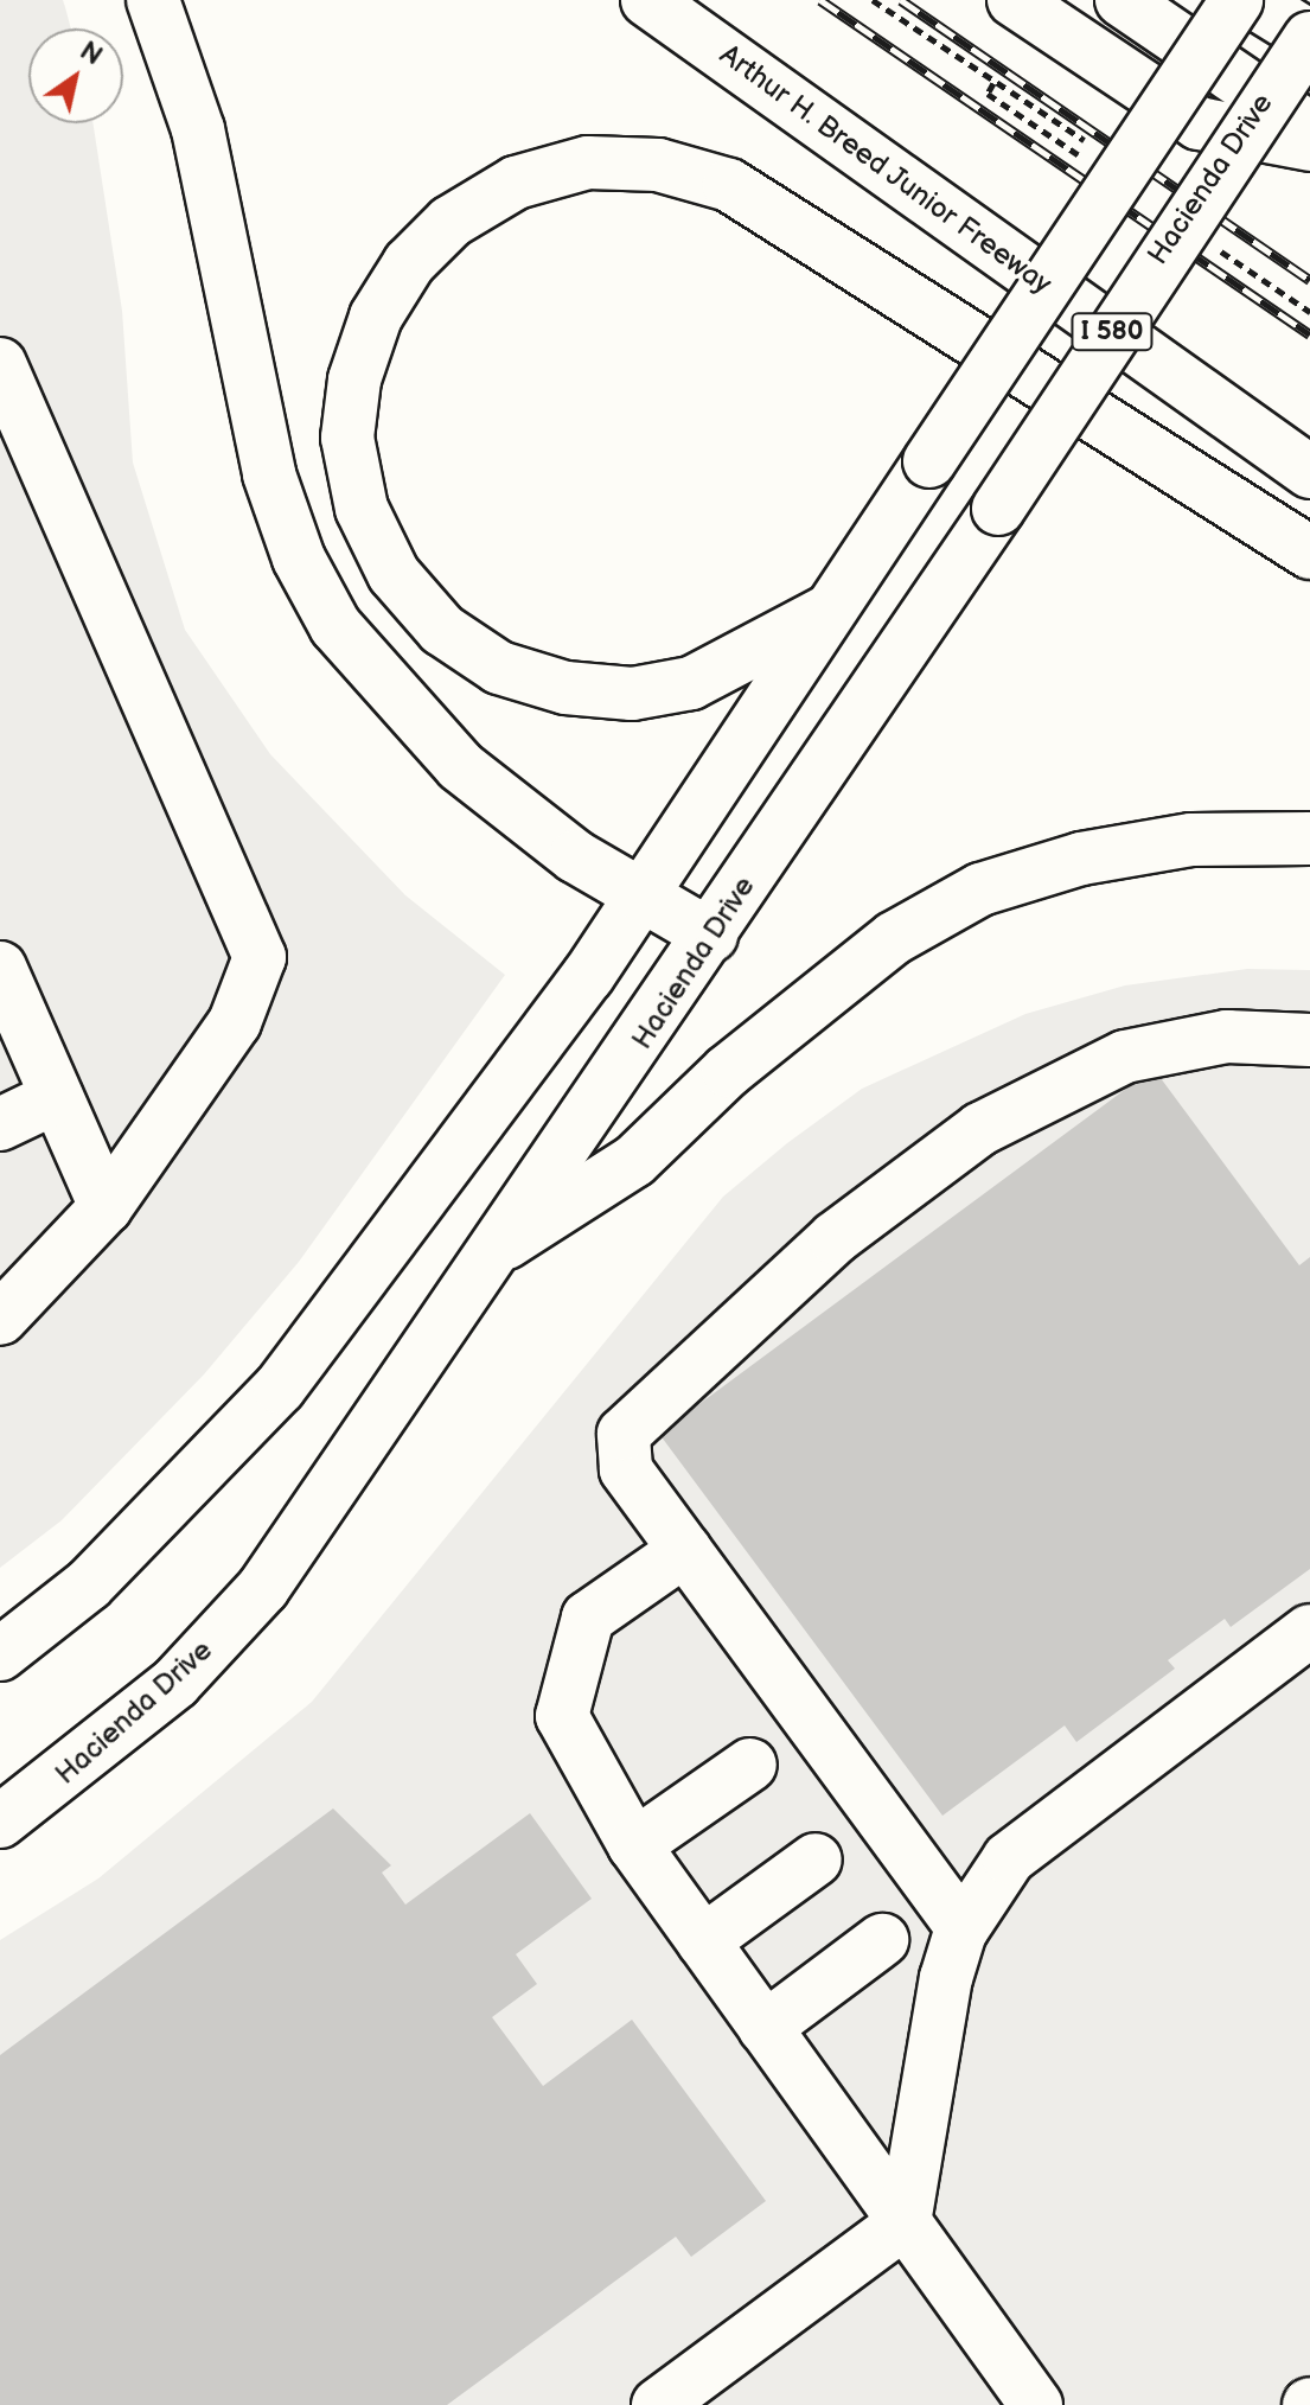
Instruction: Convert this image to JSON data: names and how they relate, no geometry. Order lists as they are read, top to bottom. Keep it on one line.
{"streets":{"main road":["Arthur H. Breed Junior Freeway","Hacienda Drive","I 580"]},"north":"top right"}
